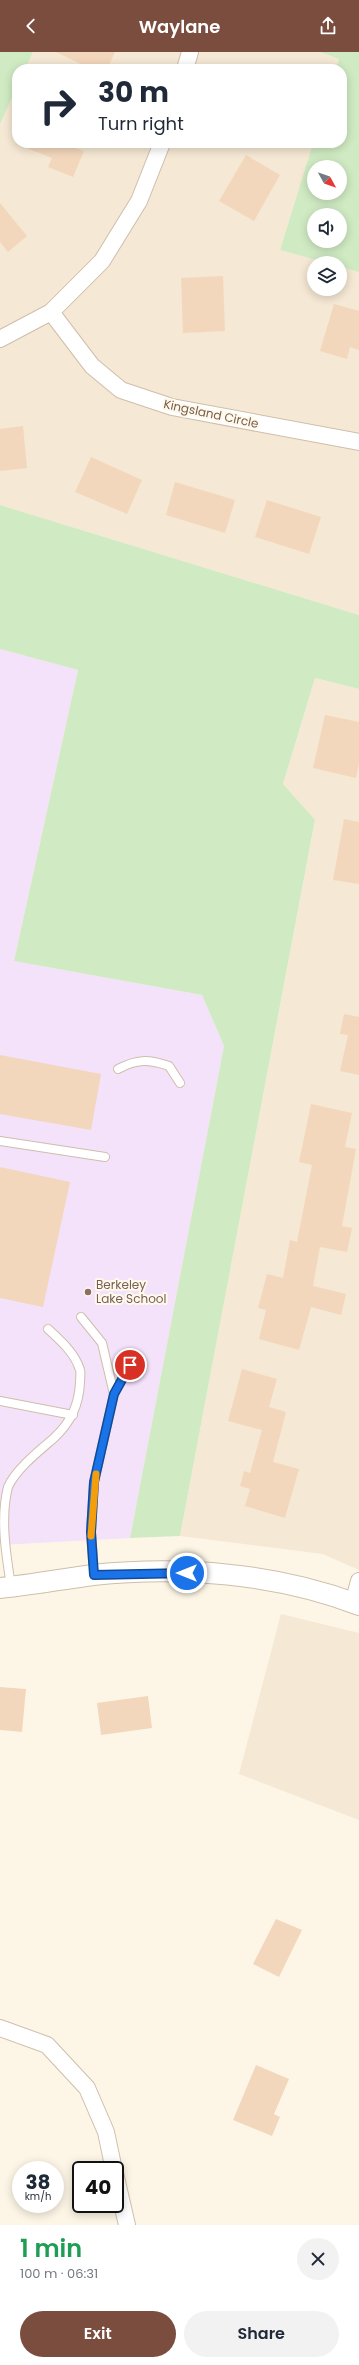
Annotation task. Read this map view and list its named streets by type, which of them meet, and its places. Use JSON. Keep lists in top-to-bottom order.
{
  "streets": {
    "street": ["Kingsland Circle"]
  },
  "places": ["Berkeley Lake School"],
  "north": "bottom right",
  "page": {
    "header": "Waylane",
    "turn": ["30 m", "Turn right"],
    "speed": "38 km/h",
    "limit": "40",
    "heading": ["1 min", "100 m · 06:31"],
    "buttons": ["Exit", "Share"]
  }
}
